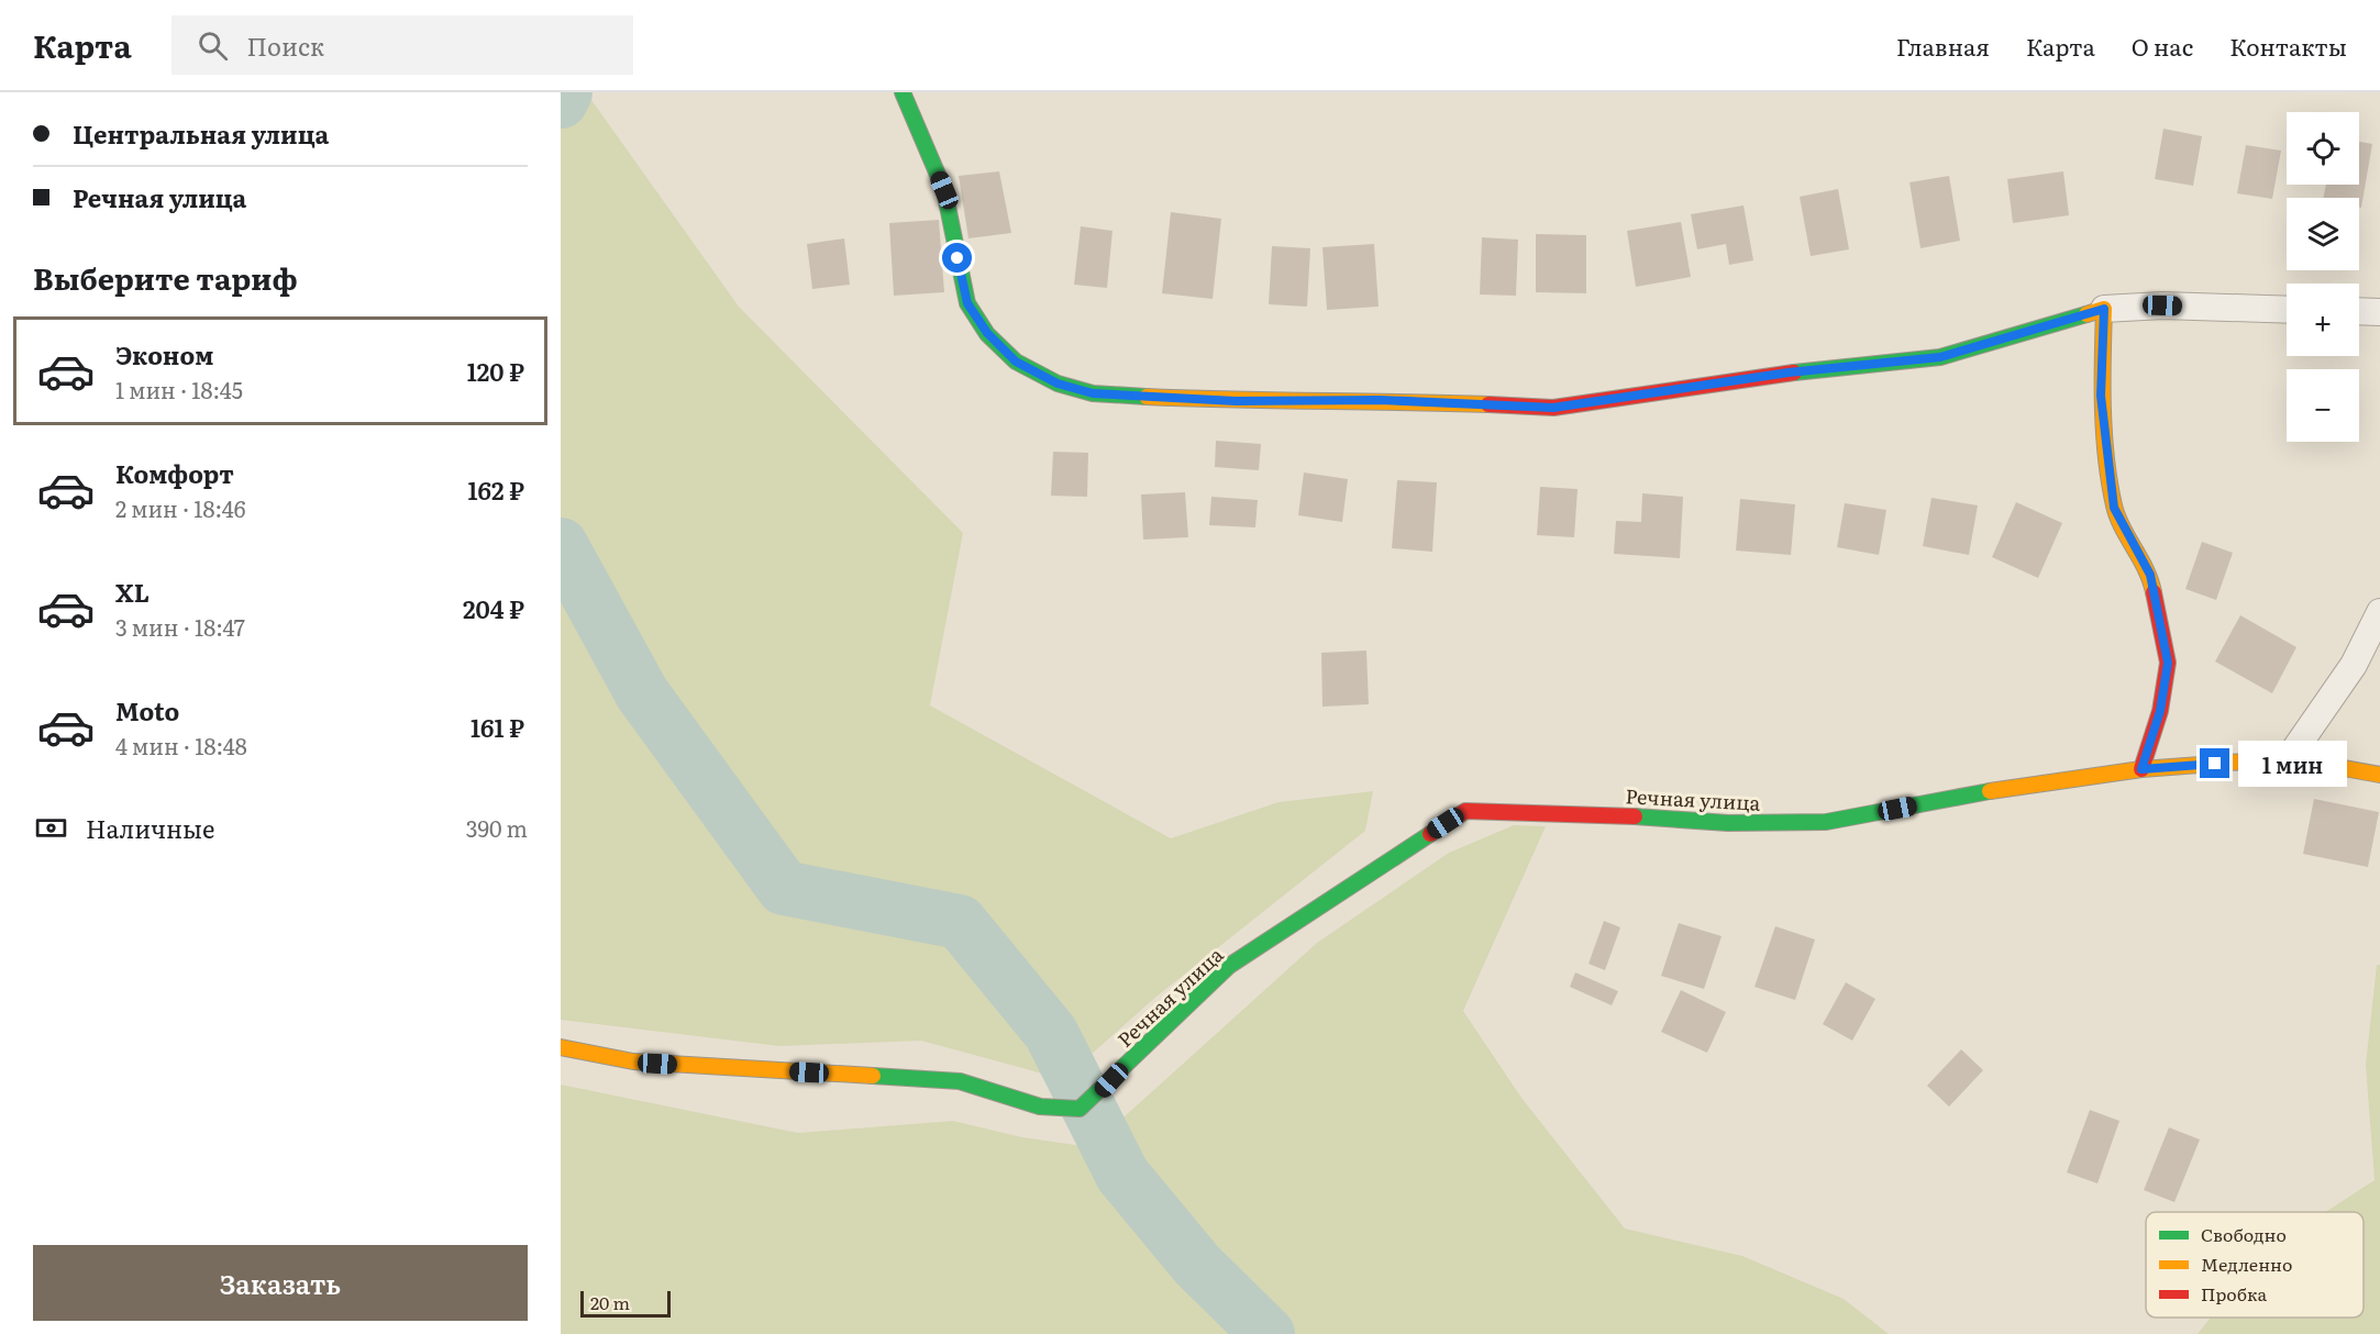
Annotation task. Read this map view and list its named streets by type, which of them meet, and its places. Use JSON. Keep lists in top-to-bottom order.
{
  "streets": {
    "street": ["Речная улица"]
  },
  "legend": ["Свободно", "Медленно", "Пробка"],
  "scale_bar": "20 m",
  "page": {
    "header": "Карта",
    "search": "Поиск",
    "nav": [
      "Главная",
      "Карта",
      "О нас",
      "Контакты"
    ],
    "banner": ["Центральная улица", "Речная улица"],
    "map_buttons": ["+", "−"],
    "heading": "Выберите тариф",
    "list": [
      {
        "name": "Эконом",
        "note": "1 мин · 18:45",
        "value": "120 ₽"
      },
      {
        "name": "Комфорт",
        "note": "2 мин · 18:46",
        "value": "162 ₽"
      },
      {
        "name": "XL",
        "note": "3 мин · 18:47",
        "value": "204 ₽"
      },
      {
        "name": "Moto",
        "note": "4 мин · 18:48",
        "value": "161 ₽"
      }
    ],
    "bubble": "1 мин",
    "pay": ["Наличные", "390 m"],
    "buttons": "Заказать",
    "scale": "20 m"
  }
}
